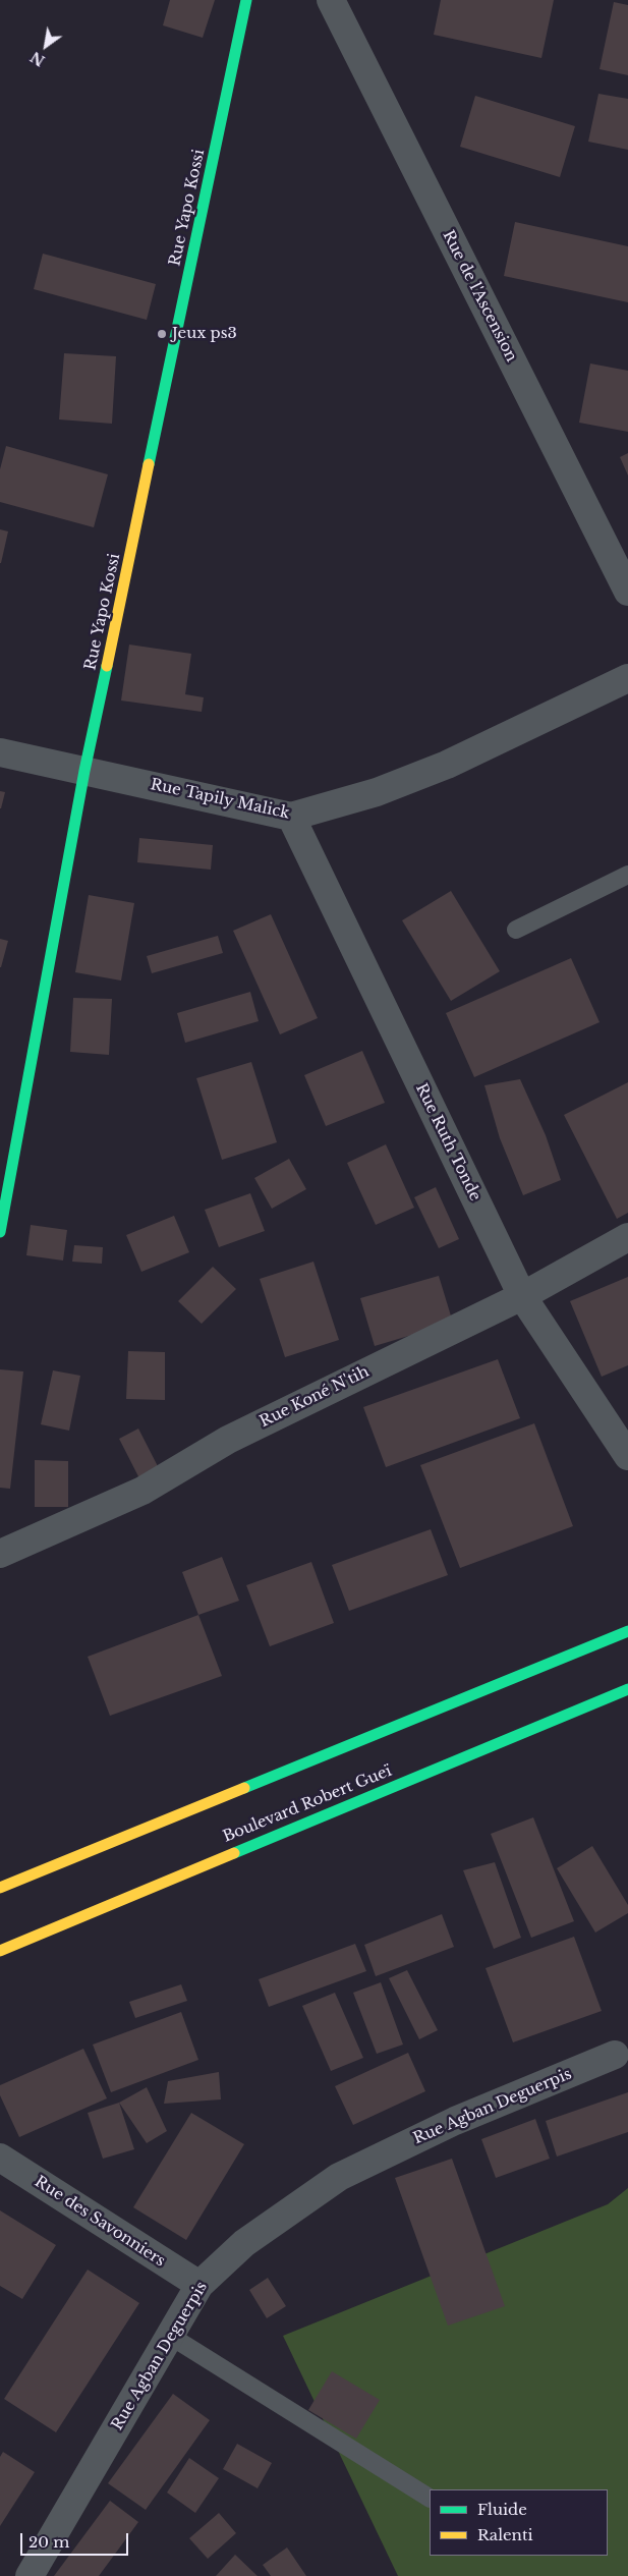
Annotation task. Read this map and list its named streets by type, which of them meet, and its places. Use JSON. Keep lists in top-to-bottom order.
{
  "streets": {
    "main road": ["Rue Yapo Kossi", "Boulevard Robert Gueï"],
    "street": [
      "Rue de l'Ascension",
      "Rue Tapily Malick",
      "Rue Ruth Tonde",
      "Rue Koné N'tih",
      "Rue Agban Deguerpis",
      "Rue des Savonniers"
    ]
  },
  "crossings": [
    ["Rue Yapo Kossi", "Rue Tapily Malick"],
    ["Rue Tapily Malick", "Rue Ruth Tonde"],
    ["Rue Ruth Tonde", "Rue Koné N'tih"],
    ["Rue Agban Deguerpis", "Rue des Savonniers"]
  ],
  "places": ["Jeux ps3"],
  "legend": ["Fluide", "Ralenti"],
  "scale_bar": "20 m",
  "north": "bottom left"
}
